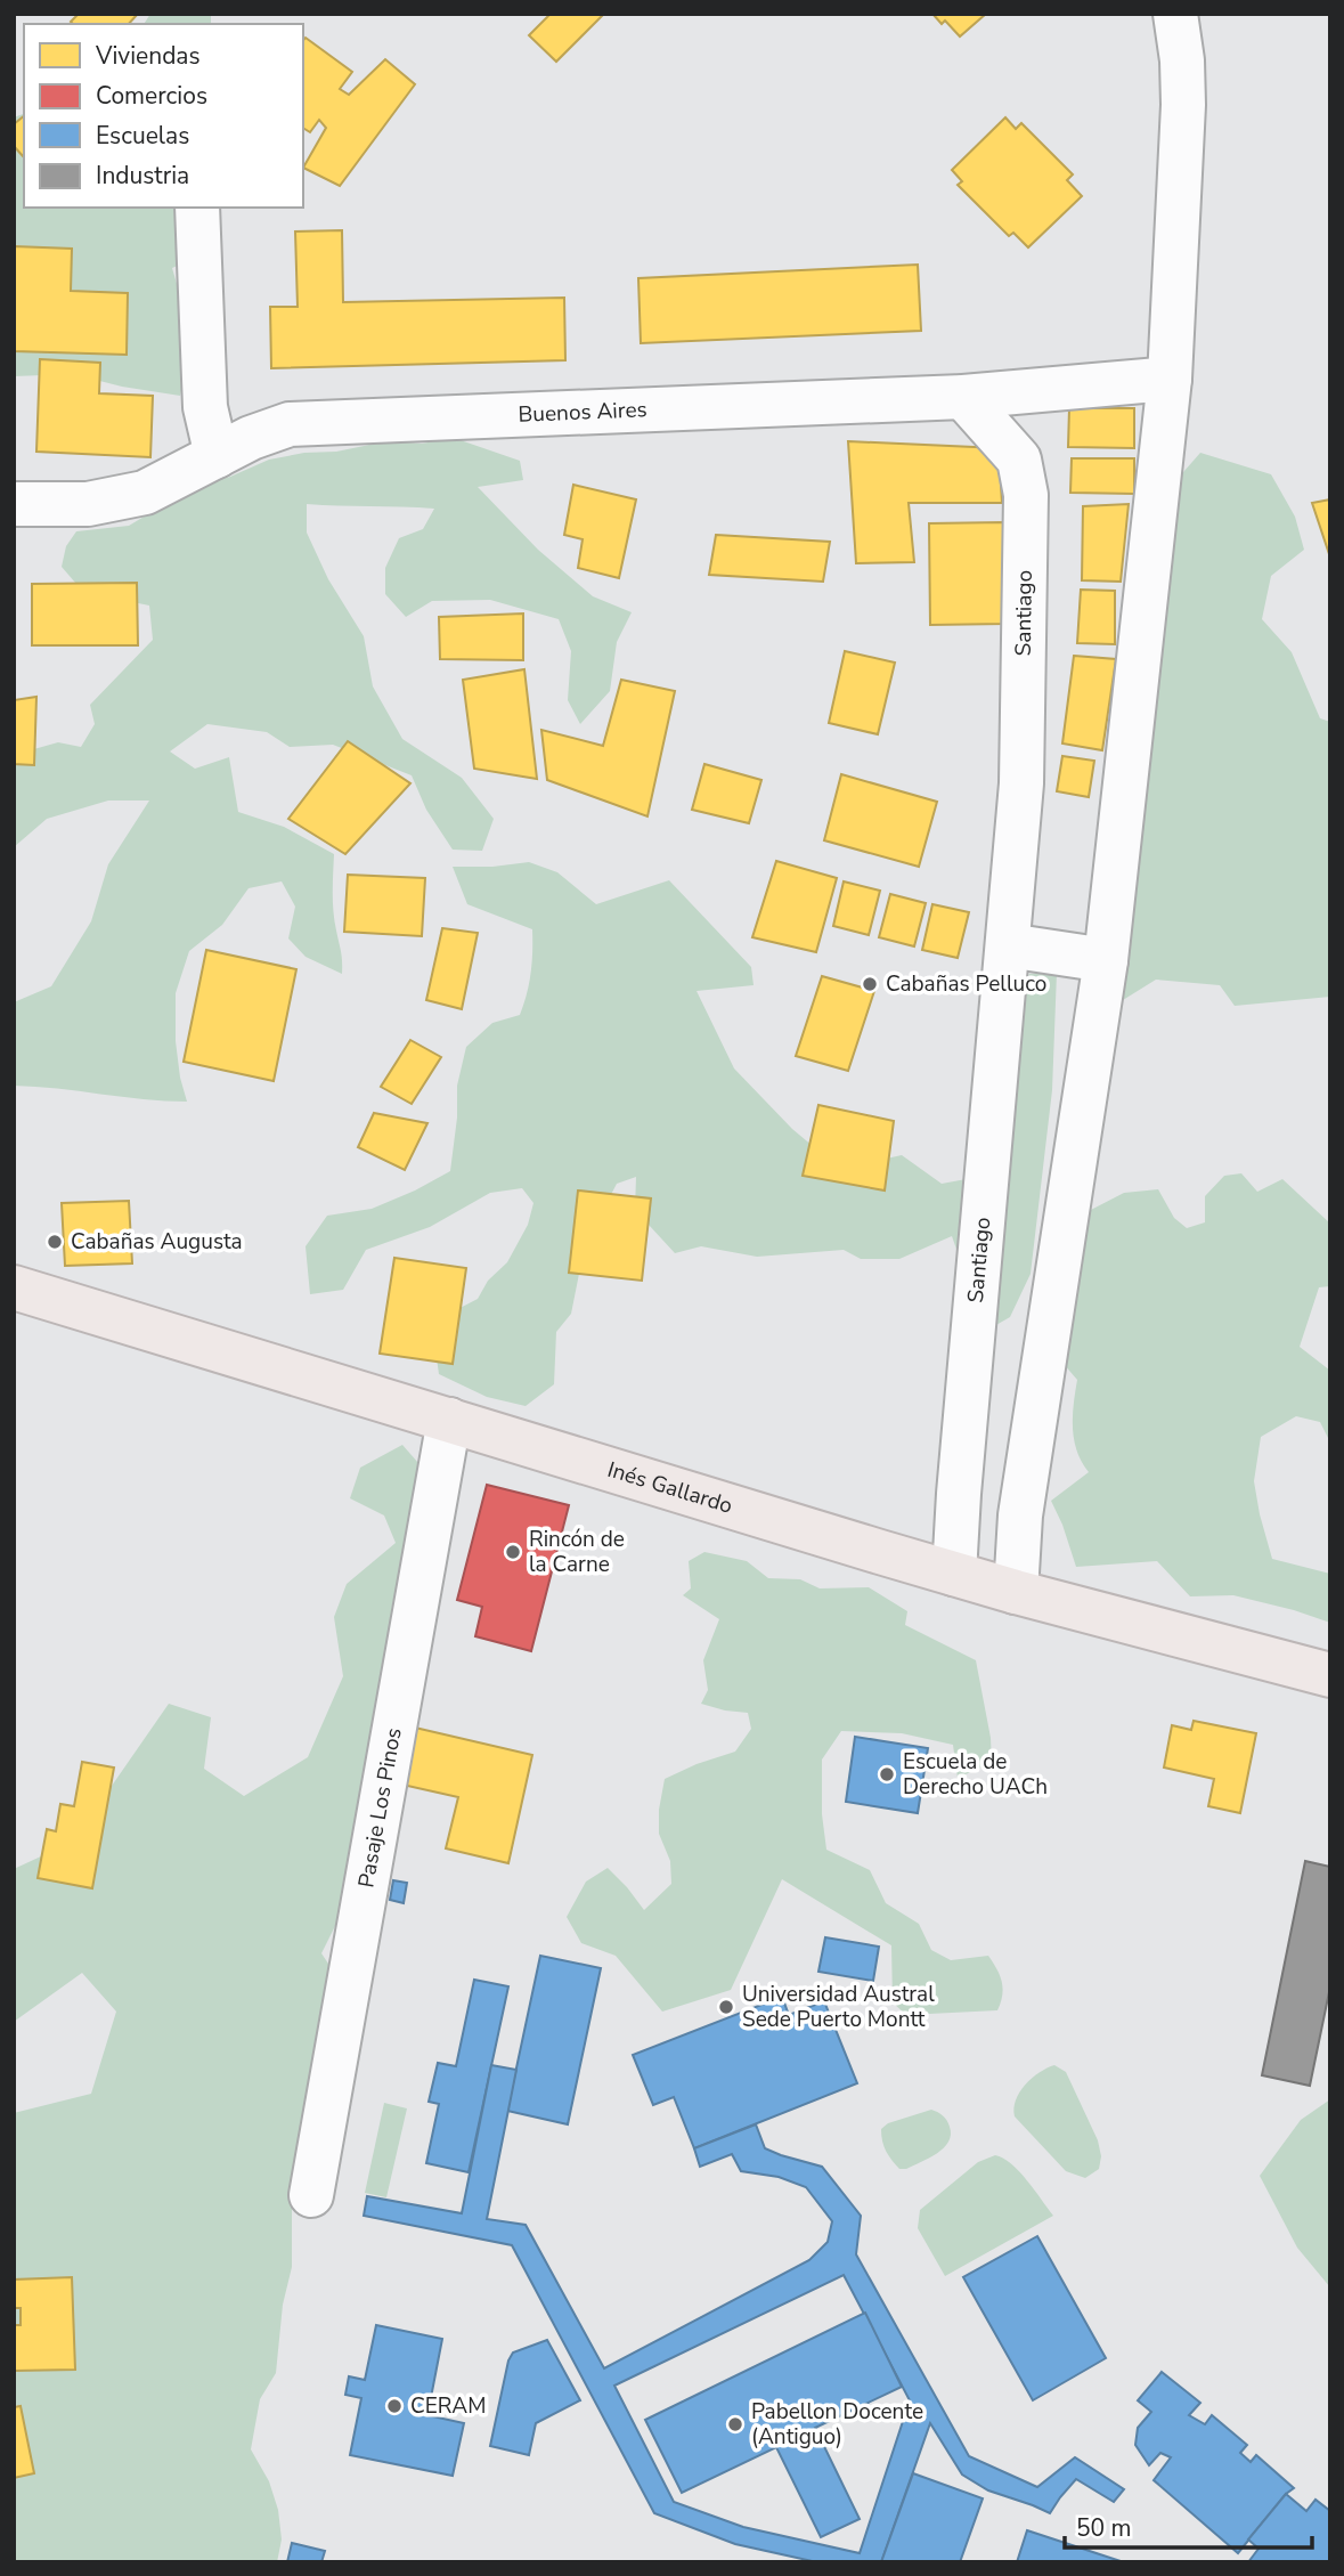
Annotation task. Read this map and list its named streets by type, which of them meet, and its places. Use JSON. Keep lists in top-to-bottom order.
{
  "streets": {
    "highway": ["Inés Gallardo"],
    "street": ["Buenos Aires", "Santiago", "Pasaje Los Pinos"]
  },
  "crossings": [
    ["Buenos Aires", "Santiago"],
    ["Santiago", "Inés Gallardo"],
    ["Inés Gallardo", "Pasaje Los Pinos"]
  ],
  "places": [
    "Cabañas Pelluco",
    "Cabañas Augusta",
    "Rincón de la Carne",
    "Escuela de Derecho UACh",
    "Universidad Austral Sede Puerto Montt",
    "CERAM",
    "Pabellon Docente (Antiguo)"
  ],
  "legend": [
    "Viviendas",
    "Comercios",
    "Escuelas",
    "Industria"
  ],
  "scale_bar": "50 m"
}
